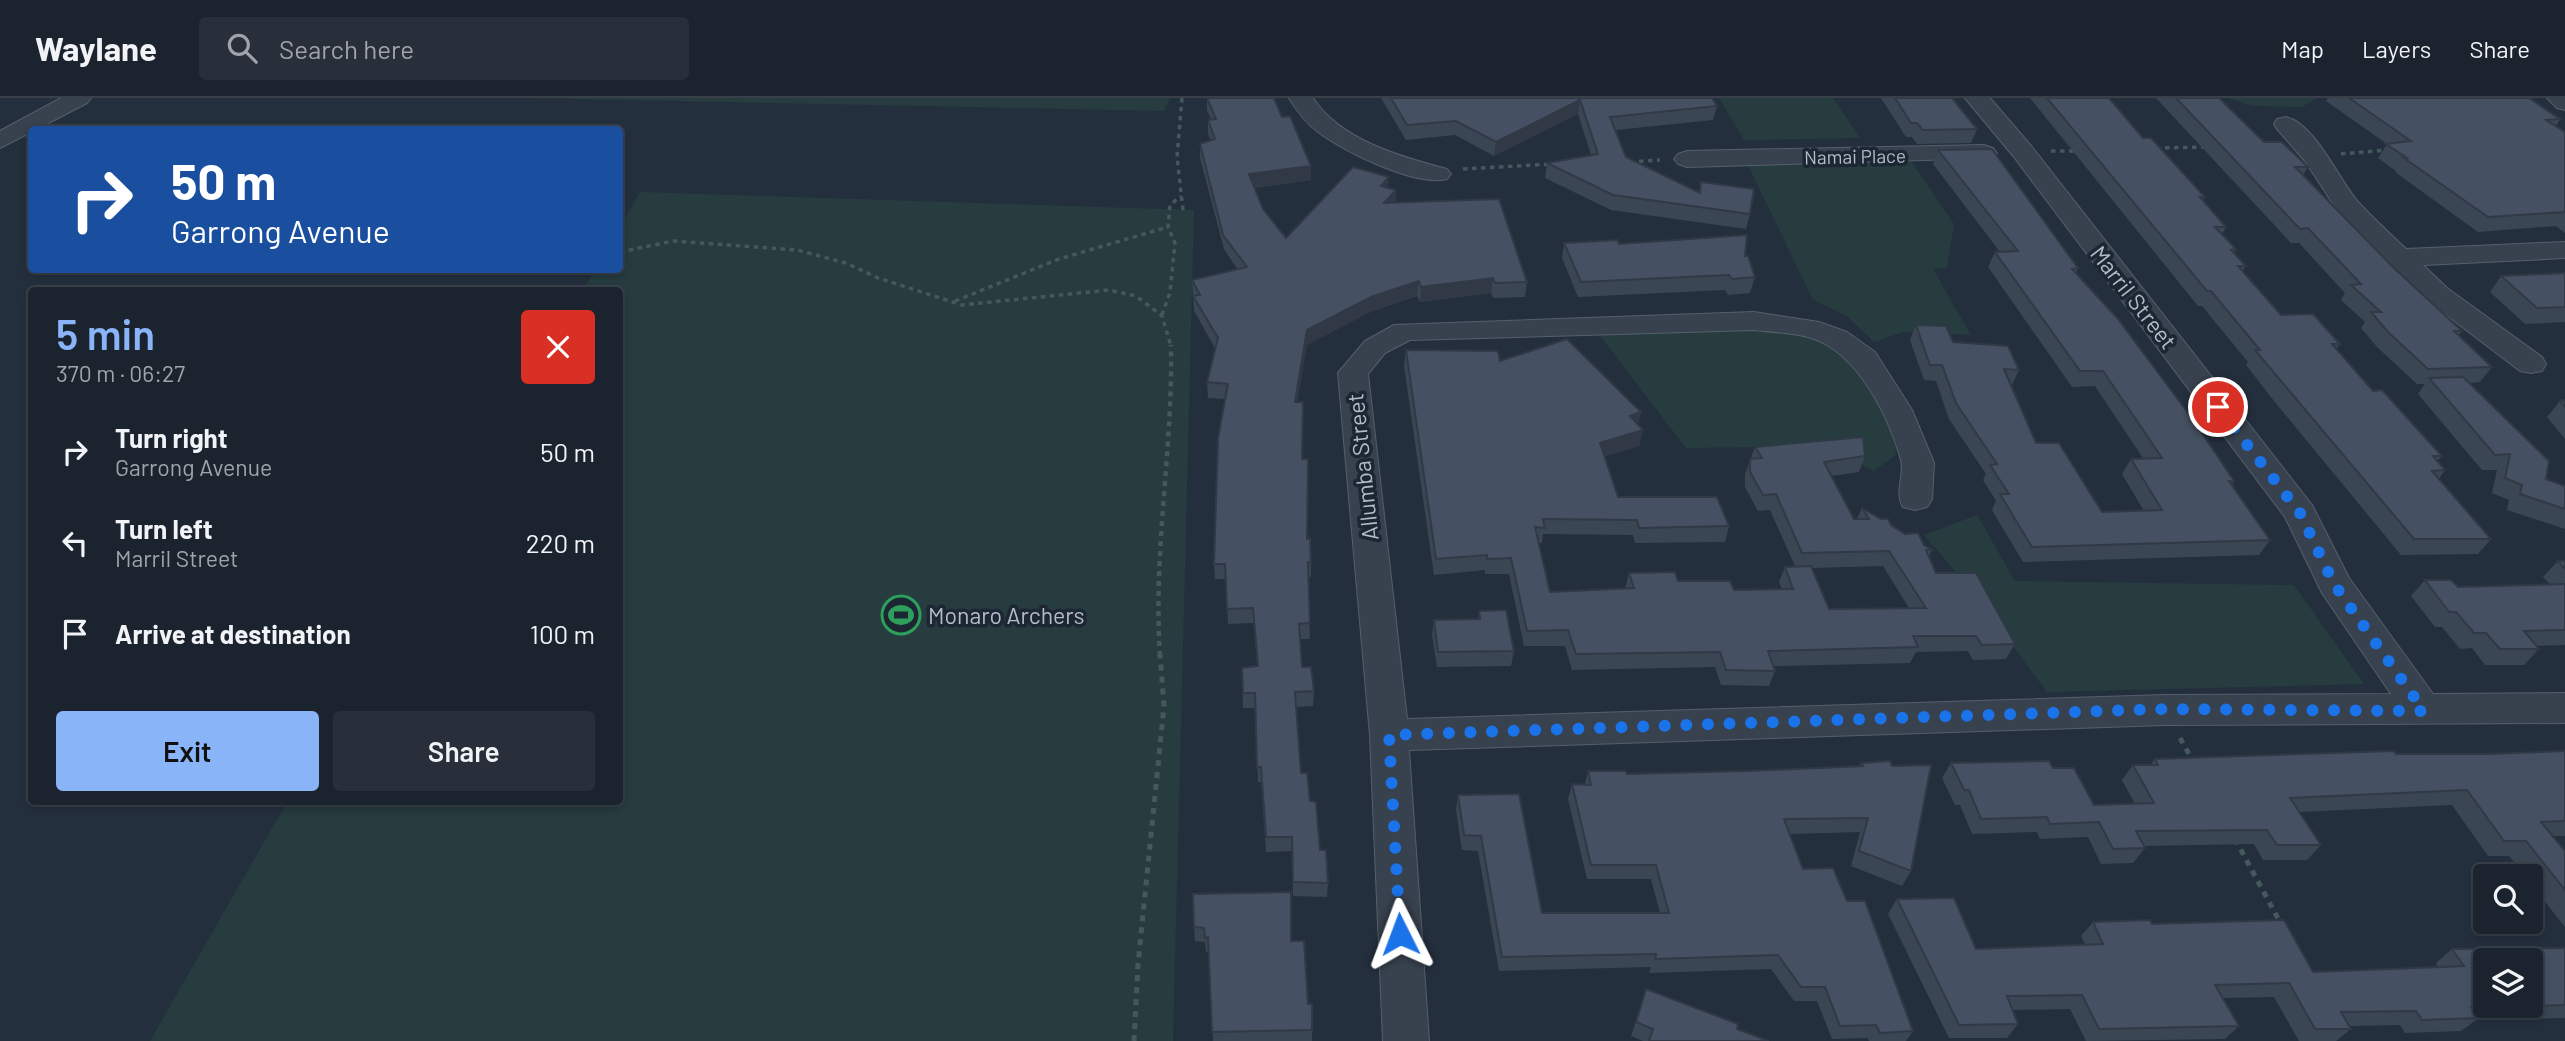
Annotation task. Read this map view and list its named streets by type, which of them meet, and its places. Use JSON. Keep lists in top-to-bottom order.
{
  "streets": {
    "street": ["Namai Place", "Marril Street", "Allumba Street"]
  },
  "crossings": [
    ["Namai Place", "Marril Street"]
  ],
  "places": {
    "sports": ["Monaro Archers"]
  },
  "page": {
    "header": "Waylane",
    "search": "Search here",
    "nav": ["Map", "Layers", "Share"],
    "turn": ["50 m", "Garrong Avenue"],
    "heading": ["5 min", "370 m · 06:27"],
    "list": [
      {
        "name": "Turn right",
        "note": "Garrong Avenue",
        "value": "50 m"
      },
      {
        "name": "Turn left",
        "note": "Marril Street",
        "value": "220 m"
      },
      {
        "name": "Arrive at destination",
        "value": "100 m"
      }
    ],
    "buttons": ["Exit", "Share"]
  }
}
